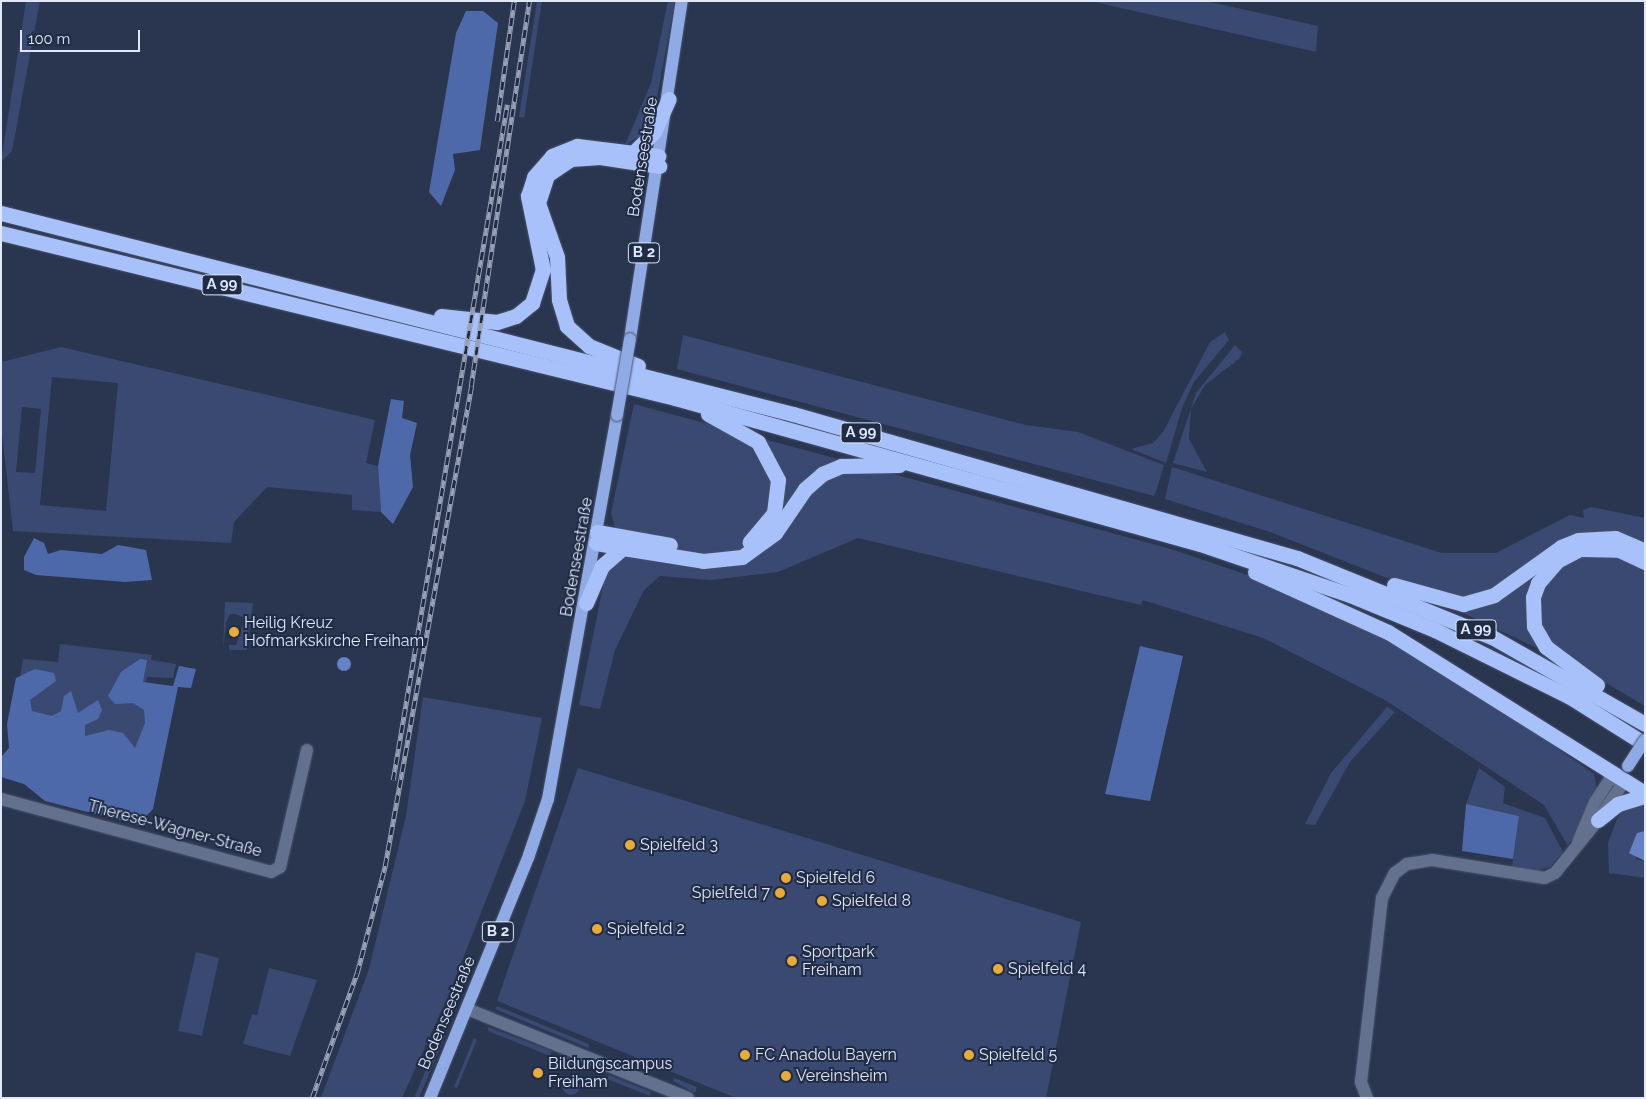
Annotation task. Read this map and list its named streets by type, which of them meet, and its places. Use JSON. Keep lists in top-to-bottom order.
{
  "streets": {
    "highway": ["A 99"],
    "main road": ["Bodenseestraße", "B 2"],
    "street": ["Therese-Wagner-Straße"]
  },
  "places": [
    "Heilig Kreuz Hofmarkskirche Freiham",
    "Spielfeld 3",
    "Spielfeld 6",
    "Spielfeld 7",
    "Spielfeld 8",
    "Spielfeld 2",
    "Sportpark Freiham",
    "Spielfeld 4",
    "FC Anadolu Bayern",
    "Spielfeld 5",
    "Bildungscampus Freiham",
    "Vereinsheim"
  ],
  "scale_bar": "100 m"
}
